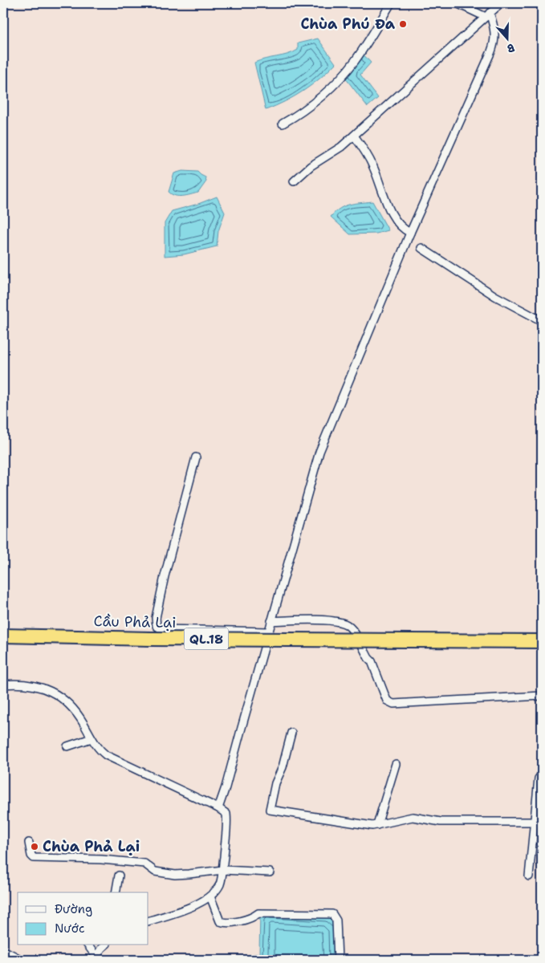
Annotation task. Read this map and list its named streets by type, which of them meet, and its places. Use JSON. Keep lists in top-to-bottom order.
{
  "streets": {
    "highway": ["Cầu Phả Lại", "QL.18"]
  },
  "places": ["Chùa Phú Đa", "Chùa Phả Lại"],
  "legend": ["Đường", "Nước"],
  "north": "bottom"
}
